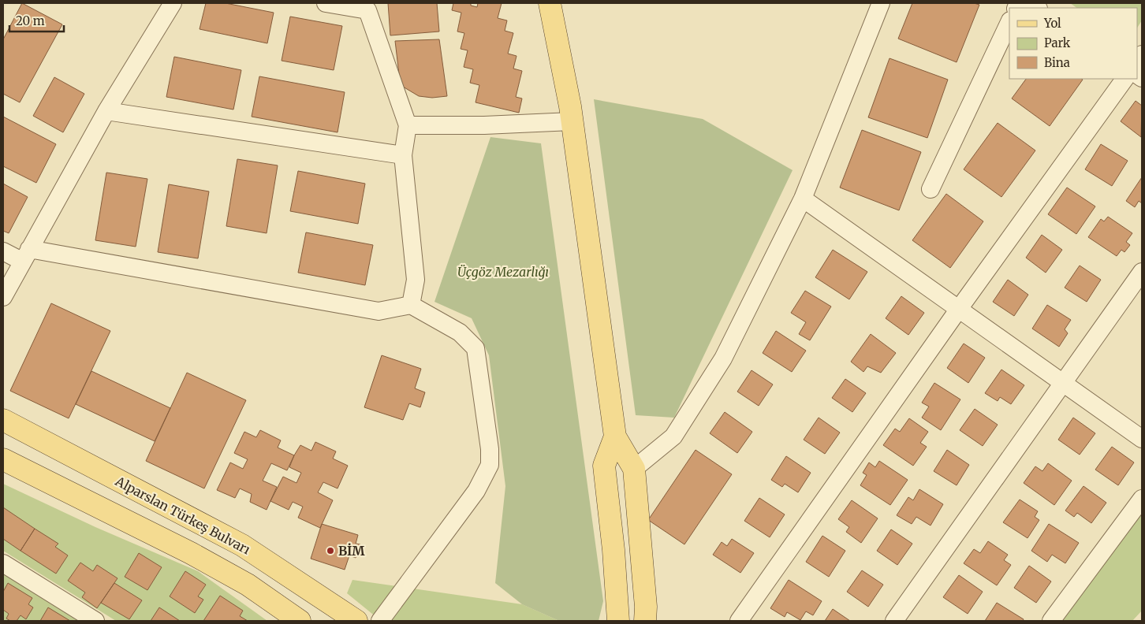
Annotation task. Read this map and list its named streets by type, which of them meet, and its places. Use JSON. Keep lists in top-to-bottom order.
{
  "streets": {
    "main road": ["Alparslan Türkeş Bulvarı"]
  },
  "parks": ["Üçgöz Mezarlığı"],
  "places": ["BİM"],
  "legend": ["Yol", "Park", "Bina"],
  "scale_bar": "20 m"
}
